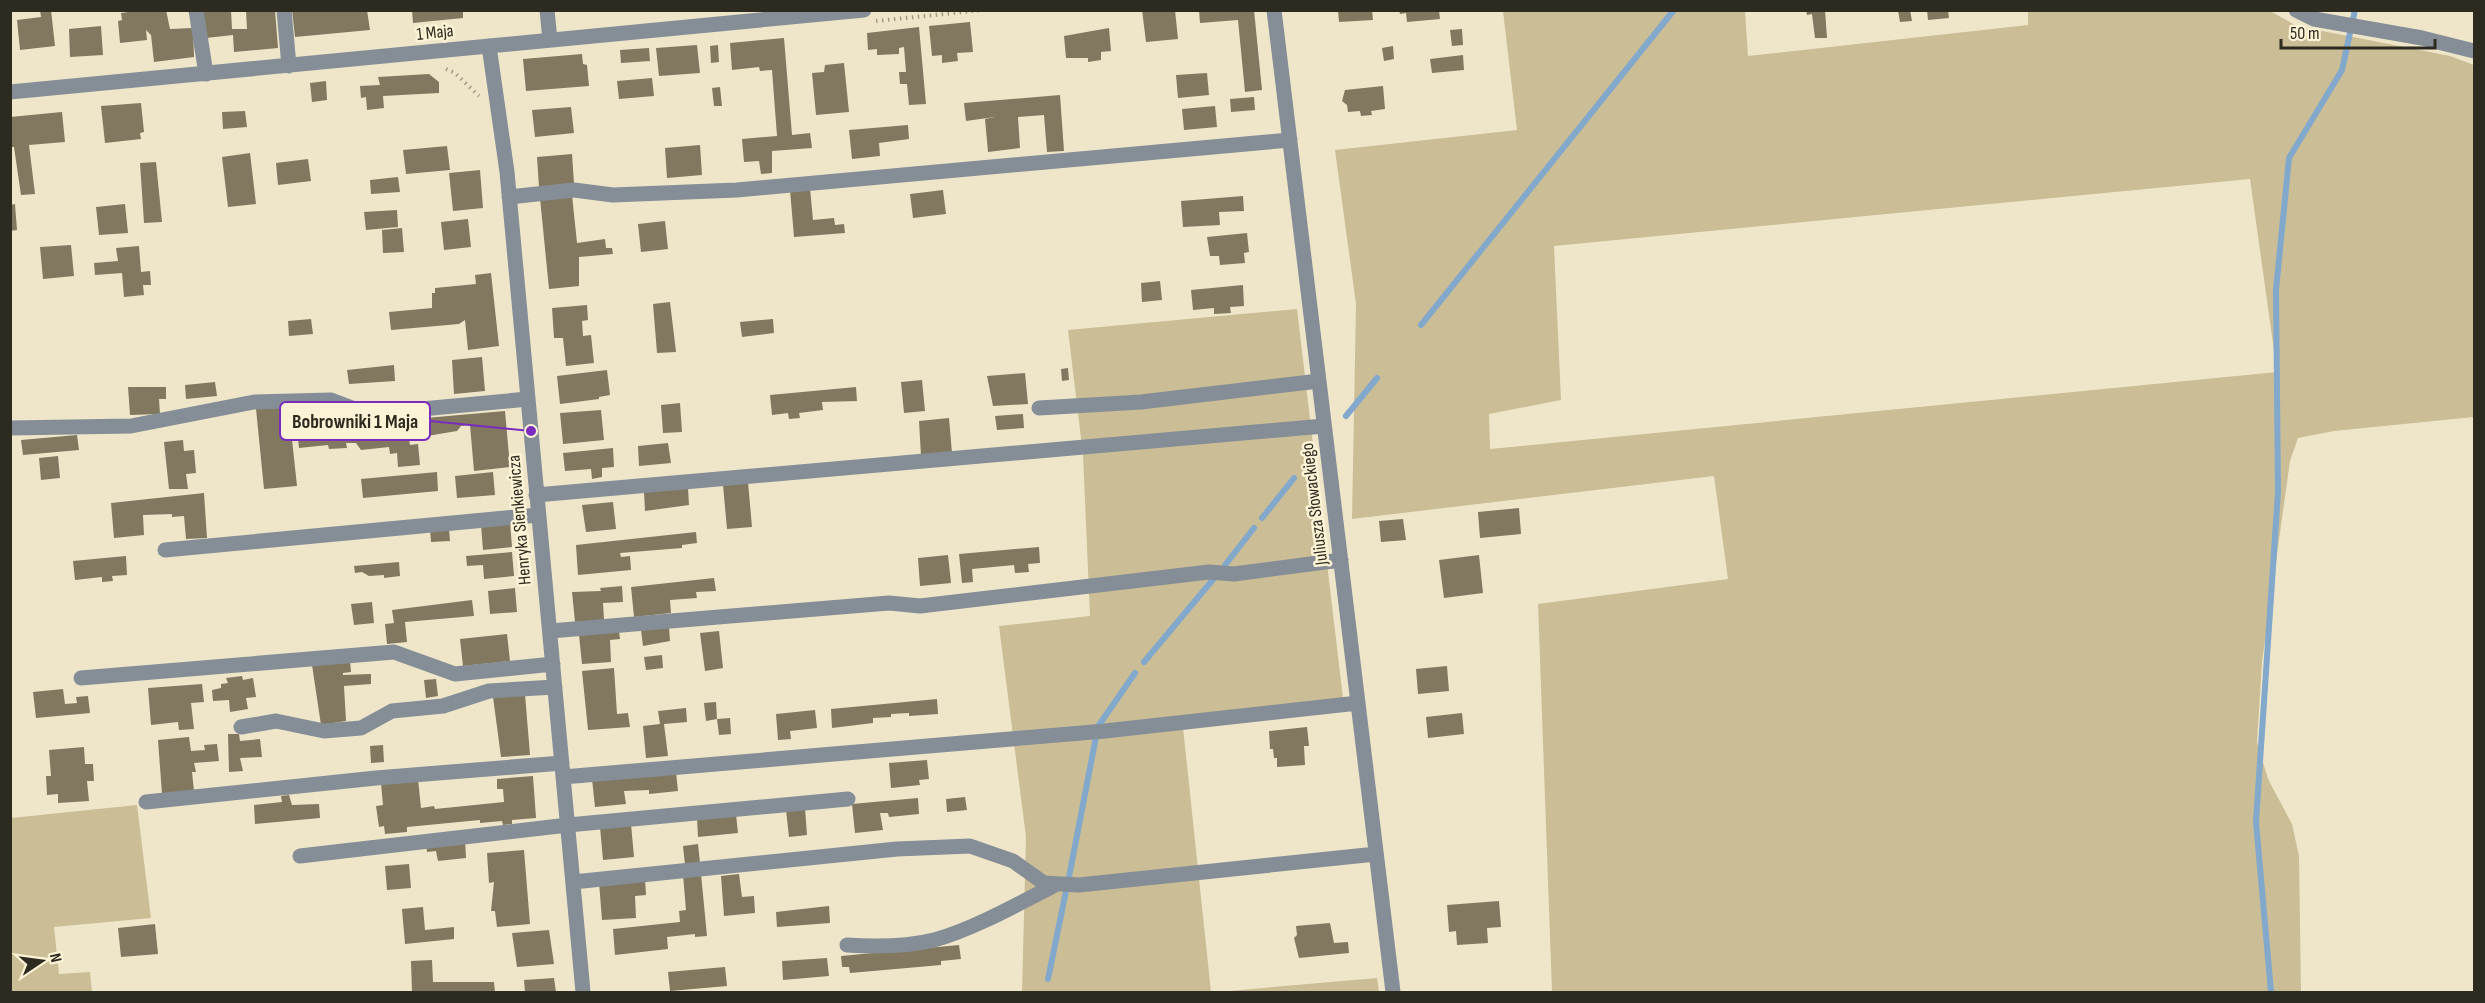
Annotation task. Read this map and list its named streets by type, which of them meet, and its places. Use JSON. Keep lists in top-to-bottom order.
{
  "streets": {
    "street": ["1 Maja", "Juliusza Słowackiego", "Henryka Sienkiewicza"]
  },
  "crossings": [
    ["1 Maja", "Henryka Sienkiewicza"]
  ],
  "places": ["Bobrowniki 1 Maja"],
  "scale_bar": "50 m",
  "north": "right"
}
